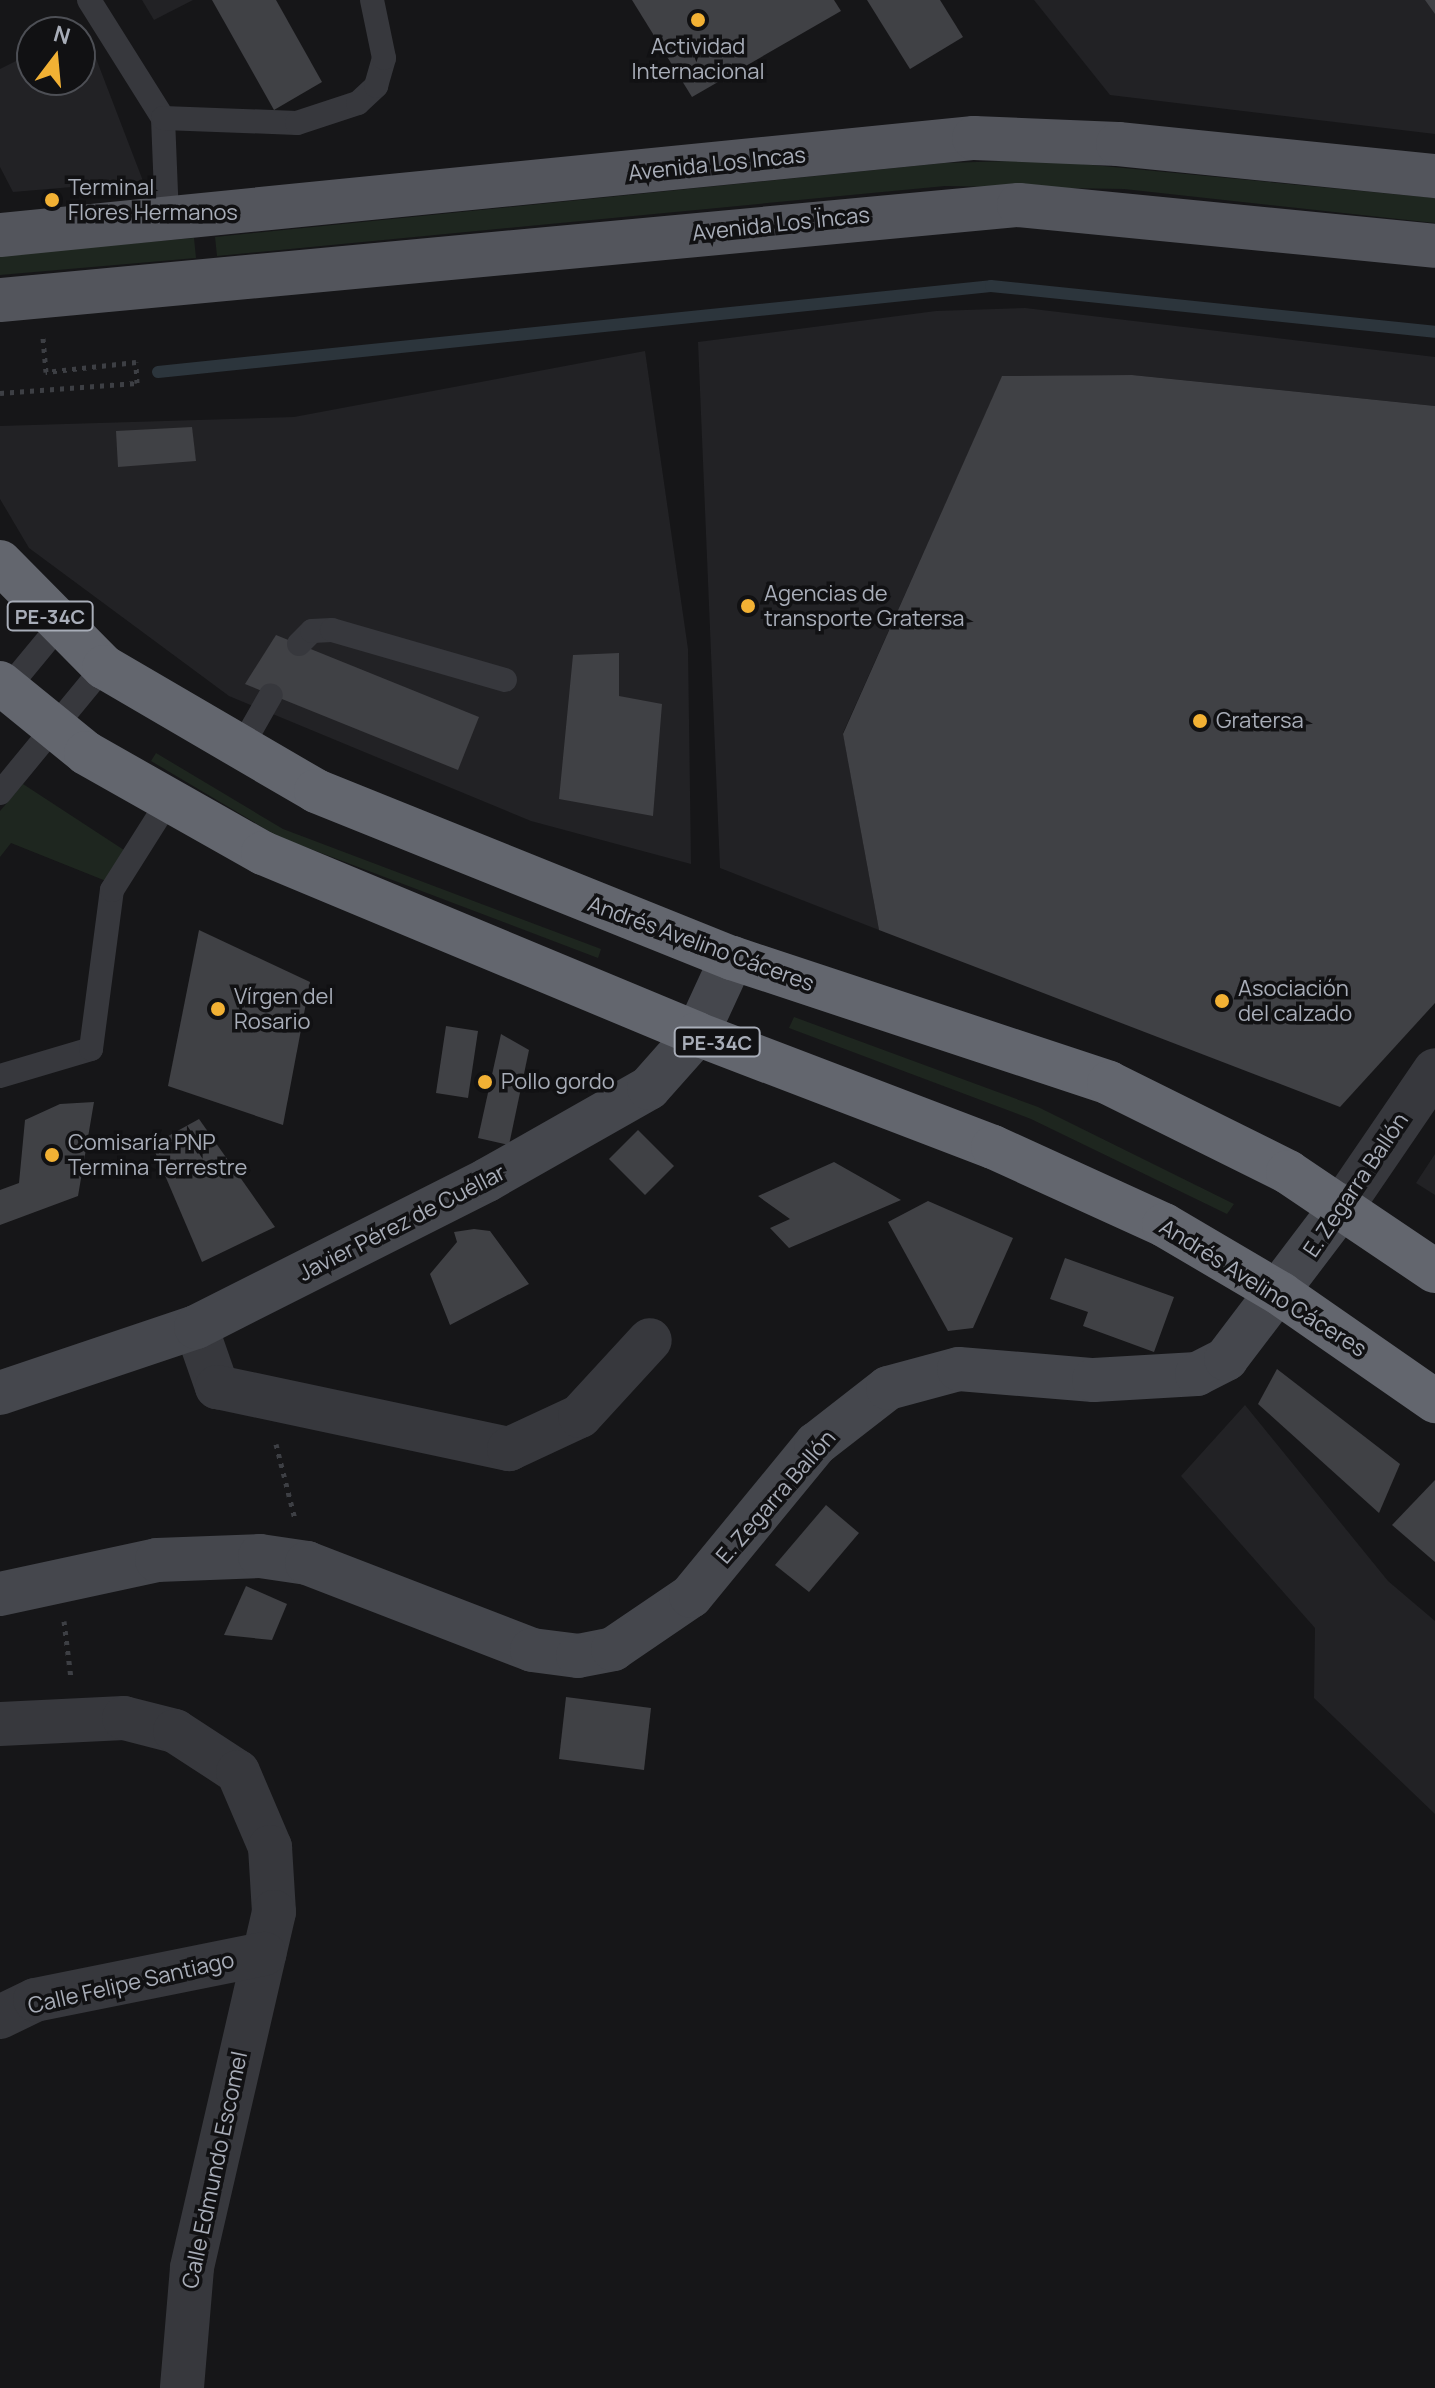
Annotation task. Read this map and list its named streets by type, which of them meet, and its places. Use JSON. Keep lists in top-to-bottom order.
{
  "streets": {
    "highway": ["PE-34C", "Andrés Avelino Cáceres"],
    "main road": ["Avenida Los Incas", "Avenida Los Ïncas"],
    "street": [
      "E. Zegarra Ballón",
      "Javier Pérez de Cuéllar",
      "Calle Felipe Santiago",
      "Calle Edmundo Escomel"
    ]
  },
  "crossings": [
    ["Andrés Avelino Cáceres", "E. Zegarra Ballón"],
    ["Andrés Avelino Cáceres", "Javier Pérez de Cuéllar"],
    ["Calle Felipe Santiago", "Calle Edmundo Escomel"]
  ],
  "places": [
    "Actividad Internacional",
    "Terminal Flores Hermanos",
    "Agencias de transporte Gratersa",
    "Gratersa",
    "Asociación del calzado",
    "Vírgen del Rosario",
    "Pollo gordo",
    "Comisaría PNP Termina Terrestre"
  ],
  "north": "top"
}
